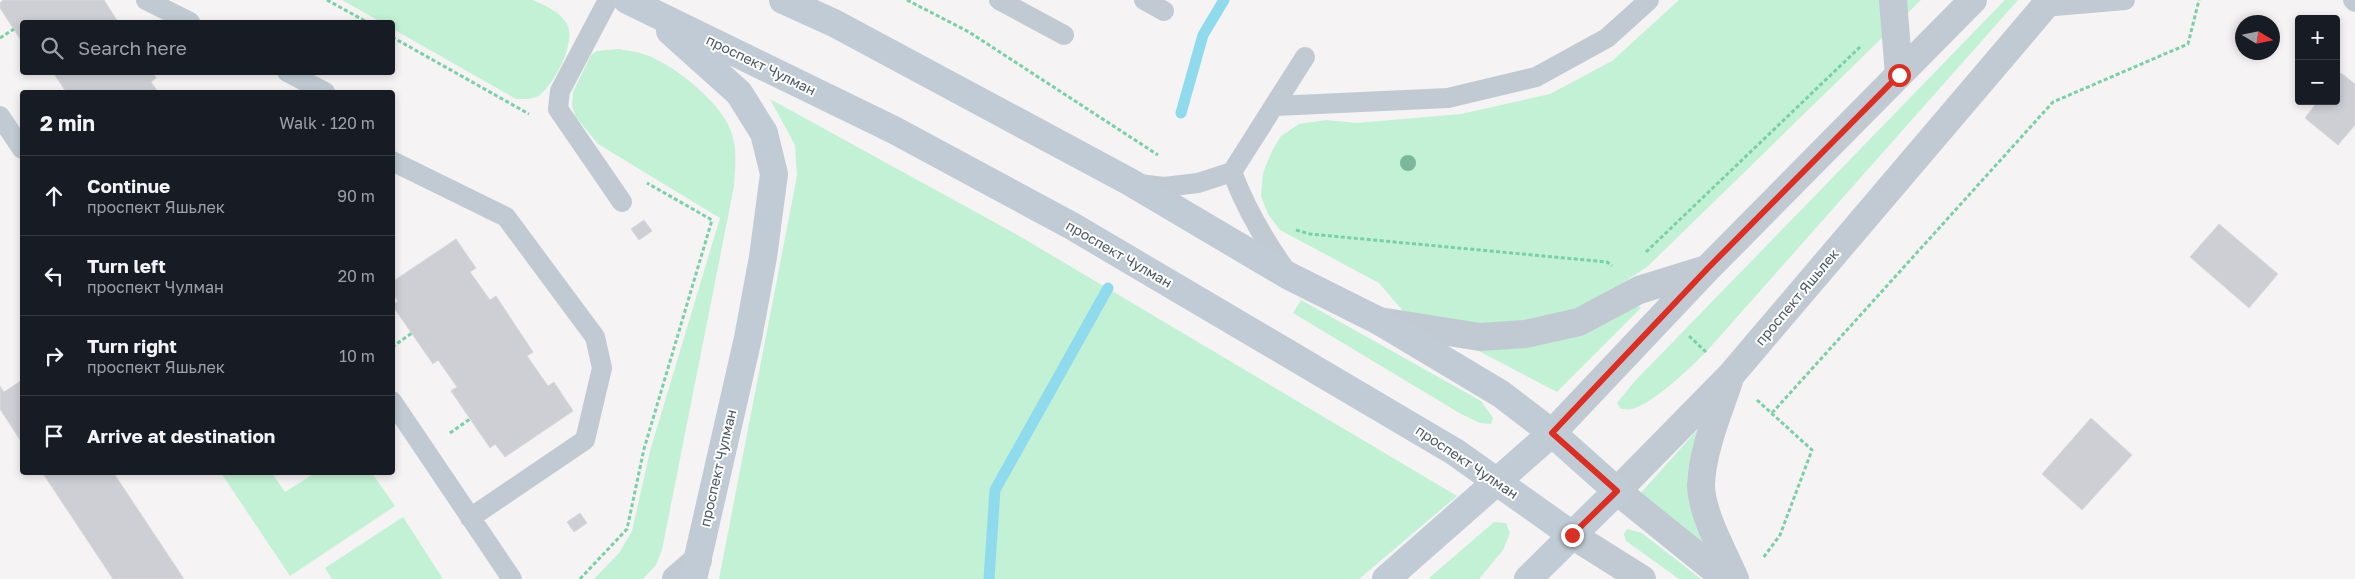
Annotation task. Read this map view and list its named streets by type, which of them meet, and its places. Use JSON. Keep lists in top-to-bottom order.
{
  "streets": {
    "main road": ["проспект Чулман", "проспект Яшьлек"]
  },
  "crossings": [
    ["проспект Чулман", "проспект Яшьлек"]
  ],
  "north": "right",
  "page": {
    "map_buttons": ["+", "−"],
    "search": "Search here",
    "heading": ["2 min", "Walk · 120 m"],
    "list": [
      ["Continue", "проспект Яшьлек", "90 m"],
      ["Turn left", "проспект Чулман", "20 m"],
      ["Turn right", "проспект Яшьлек", "10 m"],
      "Arrive at destination"
    ]
  }
}
